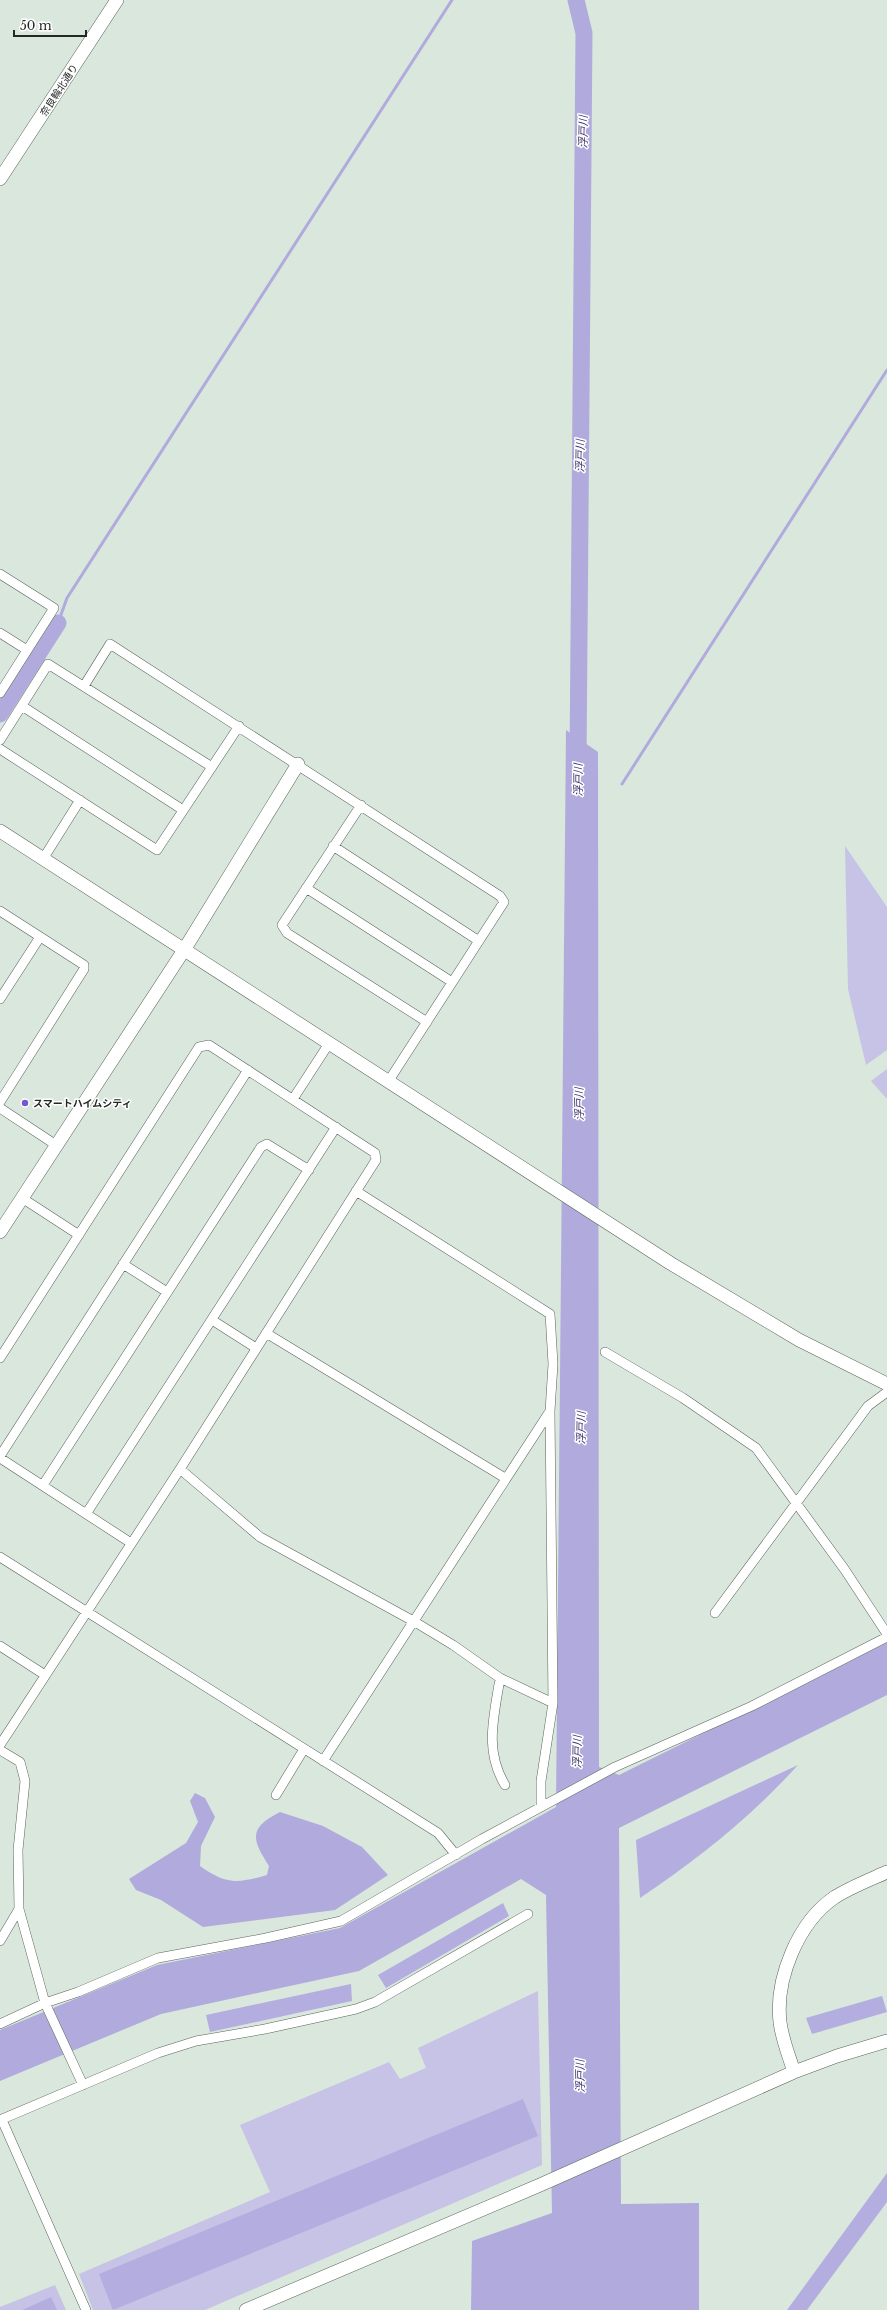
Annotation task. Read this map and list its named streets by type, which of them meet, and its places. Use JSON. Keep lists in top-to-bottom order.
{
  "streets": {
    "street": ["奈良輪北通り"]
  },
  "water": ["浮戸川"],
  "places": ["スマートハイムシティ"],
  "scale_bar": "50 m"
}
